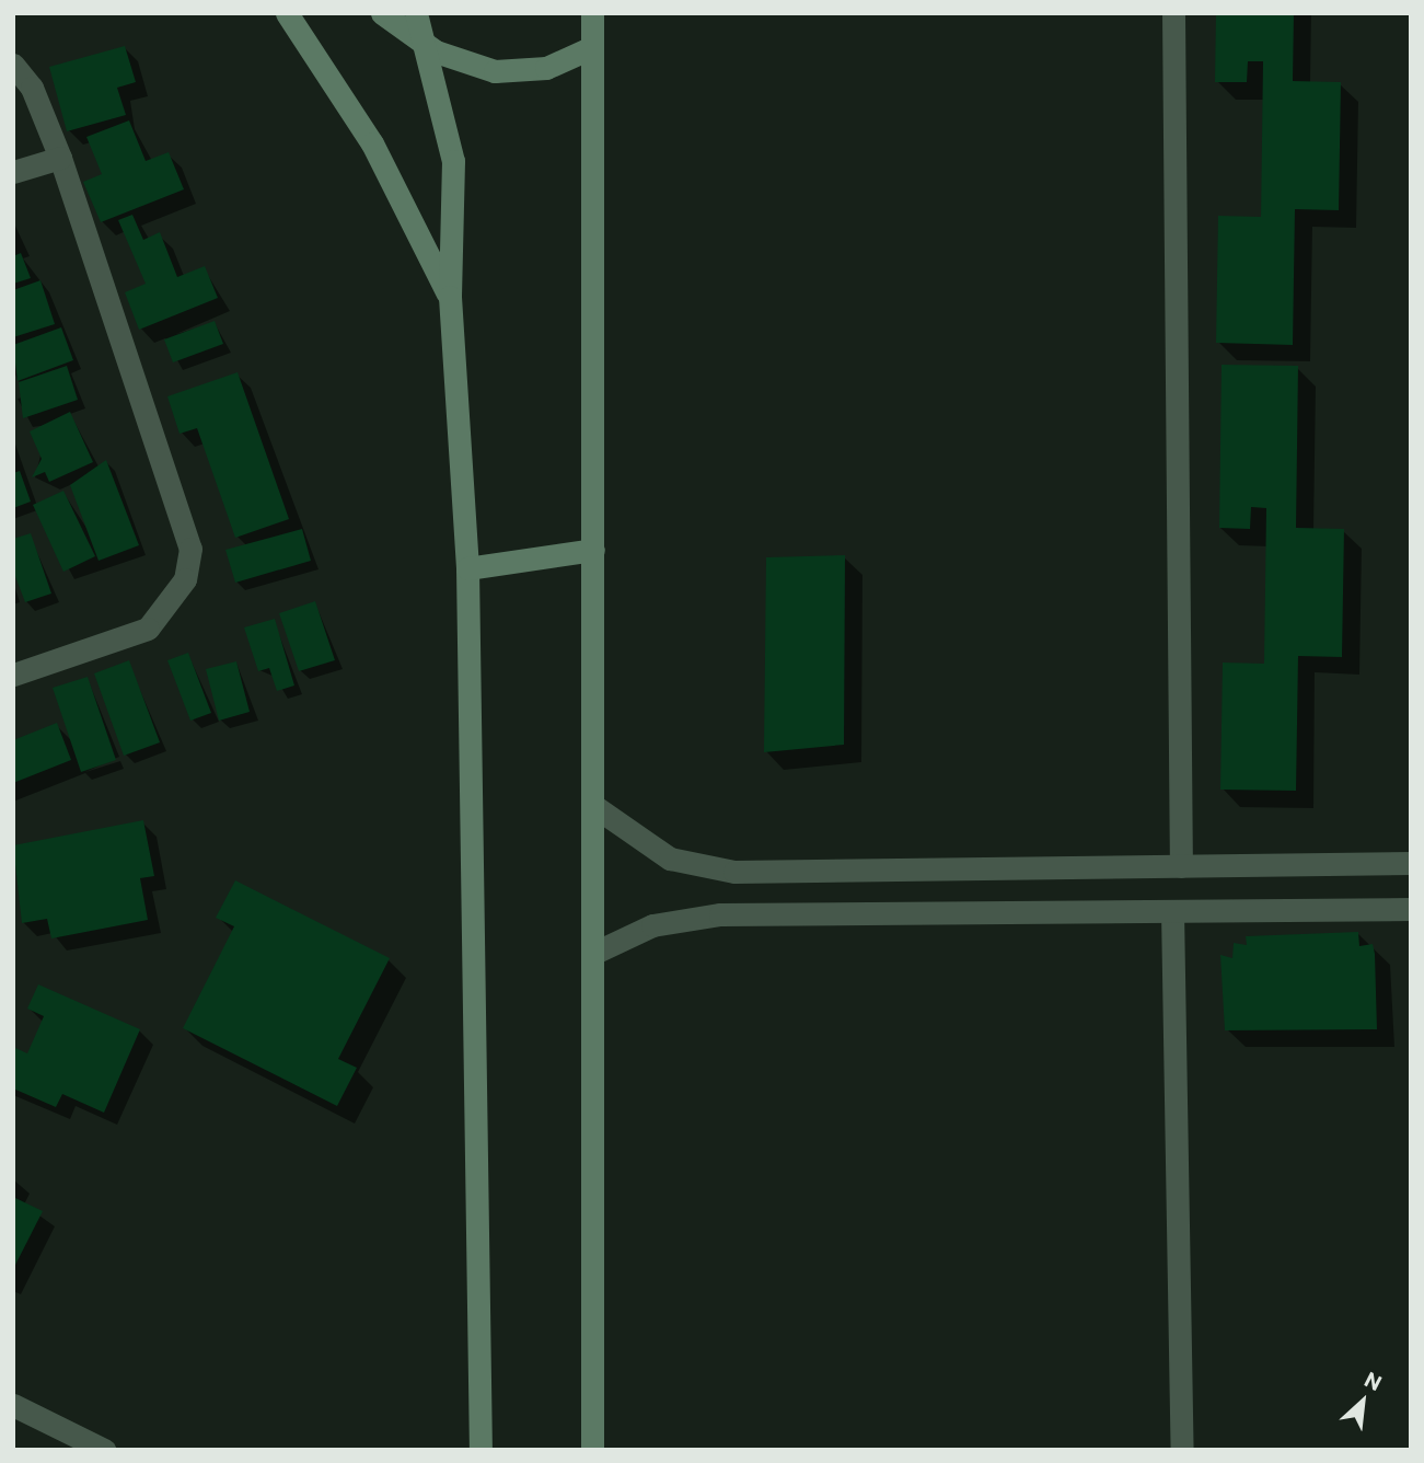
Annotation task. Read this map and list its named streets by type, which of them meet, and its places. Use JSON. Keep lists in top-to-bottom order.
{
  "north": "top right"
}
